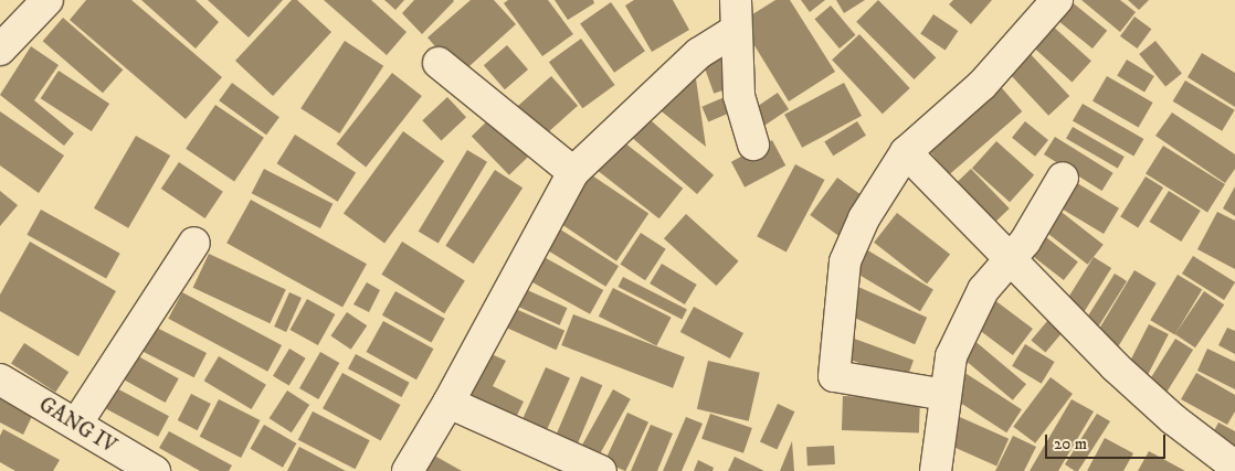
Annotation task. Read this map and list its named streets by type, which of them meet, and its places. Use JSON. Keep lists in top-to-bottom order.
{
  "streets": {
    "street": ["GANG IV"]
  },
  "scale_bar": "20 m"
}
